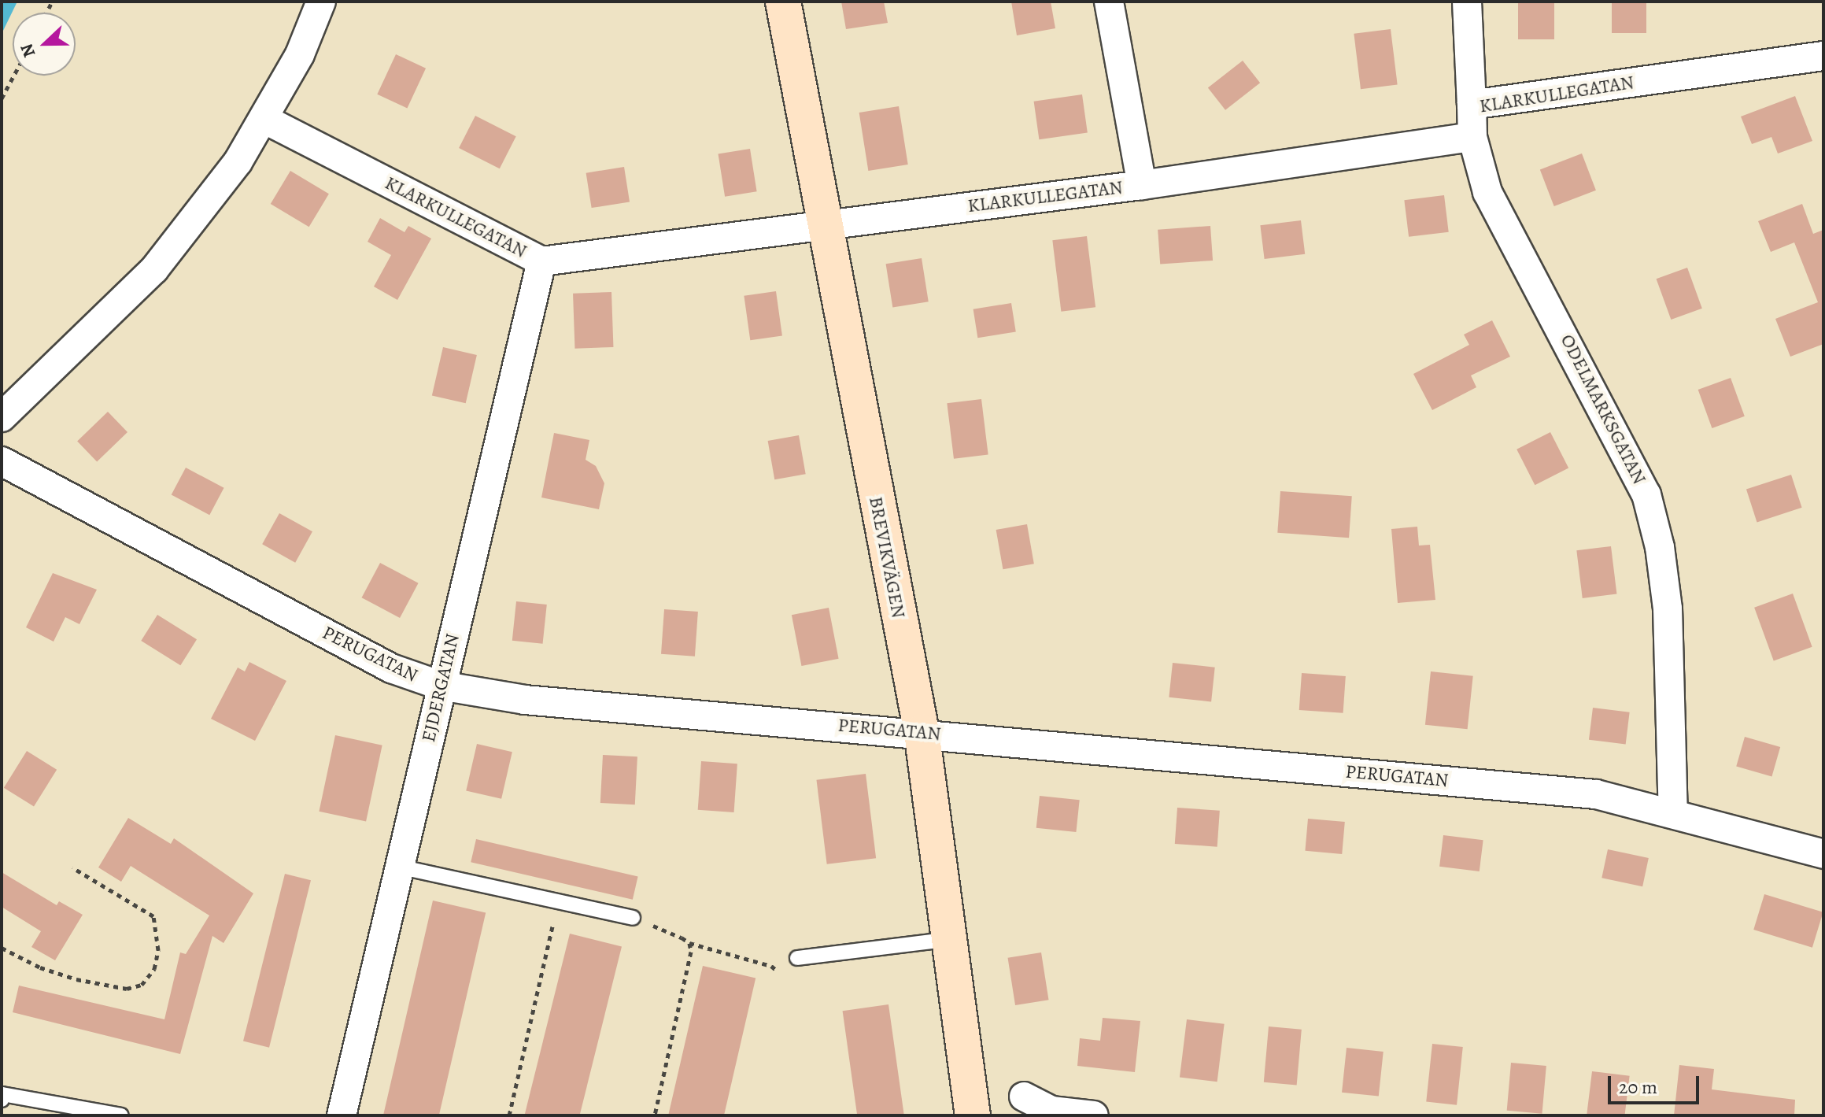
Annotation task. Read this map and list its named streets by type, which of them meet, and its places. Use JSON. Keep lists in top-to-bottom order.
{
  "streets": {
    "street": [
      "KLARKULLEGATAN",
      "ODELMARKSGATAN",
      "BREVIKVÄGEN",
      "PERUGATAN",
      "EJDERGATAN"
    ]
  },
  "crossings": [
    ["KLARKULLEGATAN", "ODELMARKSGATAN"],
    ["KLARKULLEGATAN", "BREVIKVÄGEN"],
    ["KLARKULLEGATAN", "EJDERGATAN"],
    ["ODELMARKSGATAN", "PERUGATAN"],
    ["BREVIKVÄGEN", "PERUGATAN"],
    ["PERUGATAN", "EJDERGATAN"]
  ],
  "scale_bar": "20 m",
  "north": "left"
}
